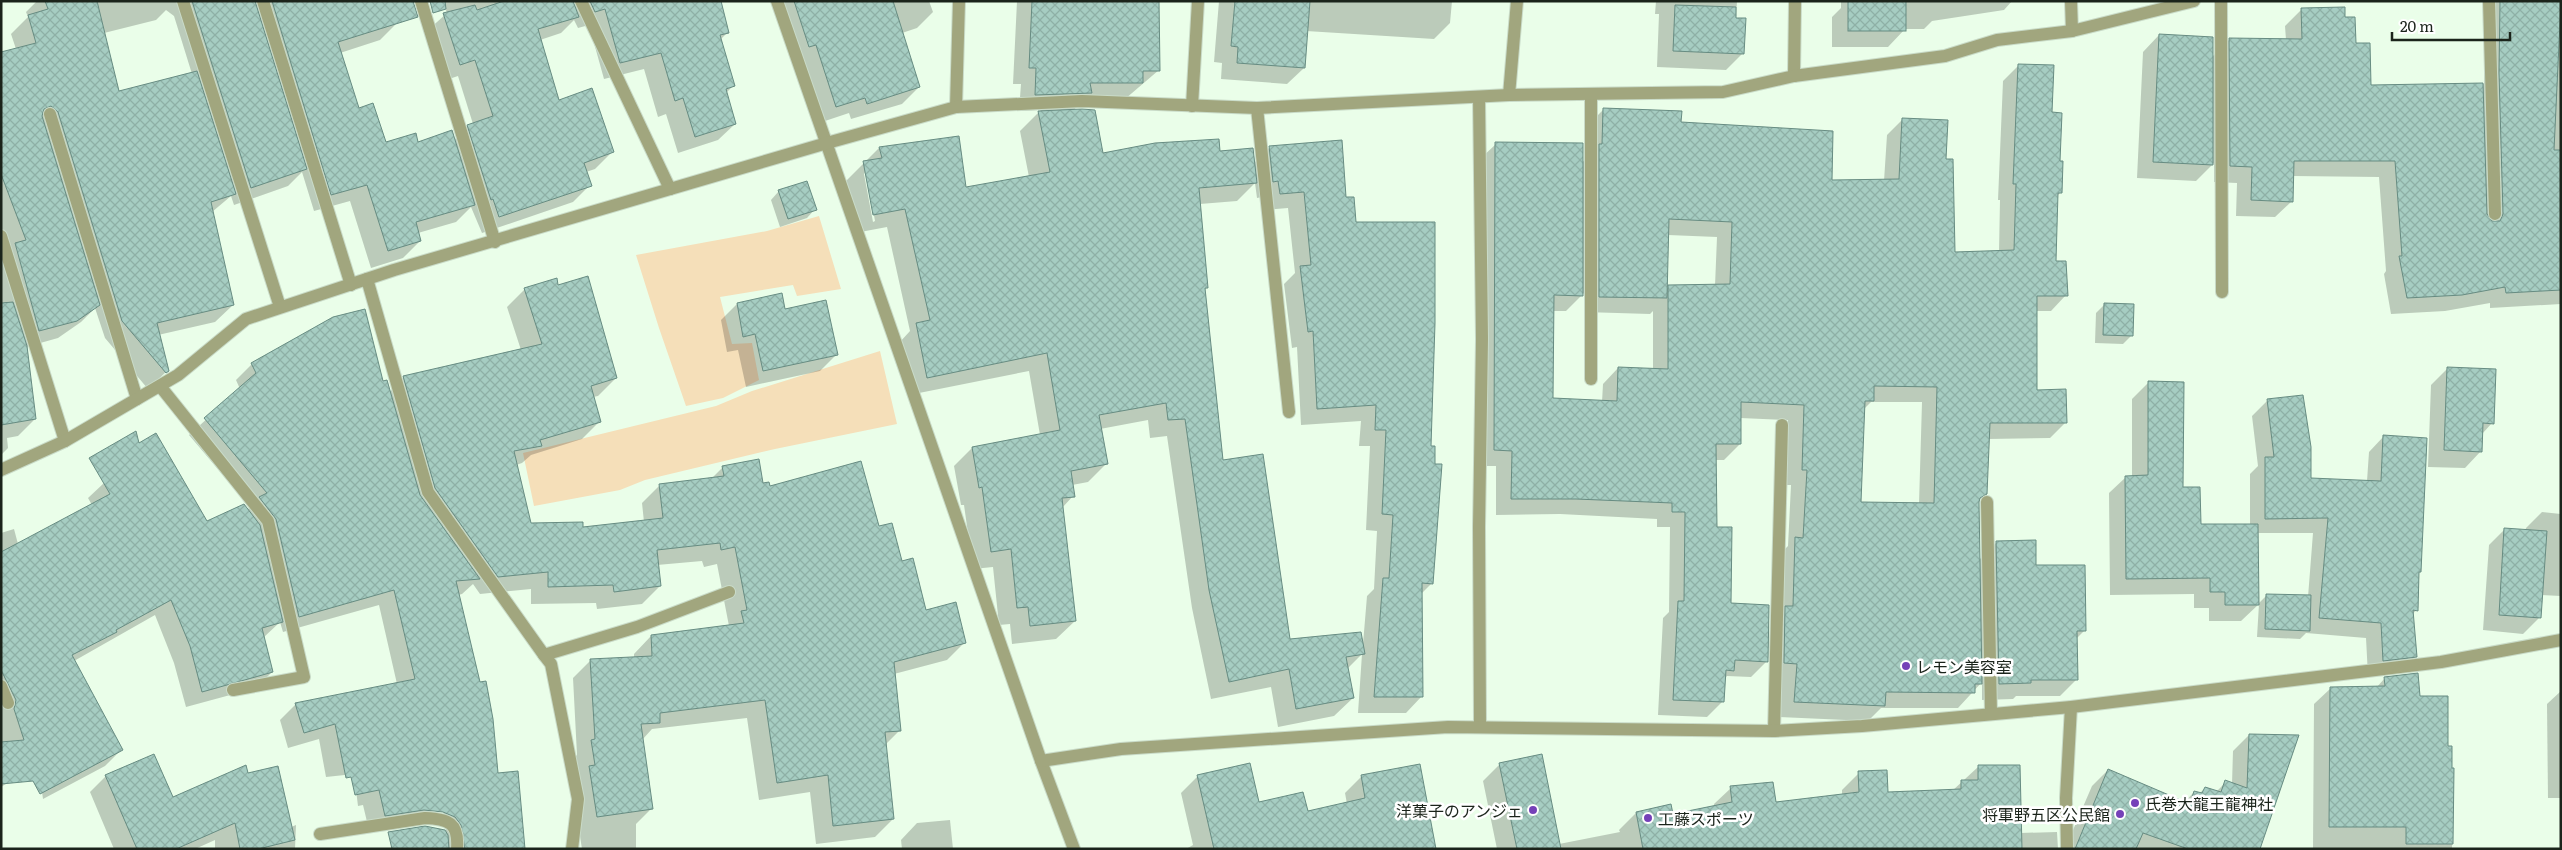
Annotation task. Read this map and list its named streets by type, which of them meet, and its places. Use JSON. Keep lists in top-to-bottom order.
{
  "places": [
    "レモン美容室",
    "氏巻大龍王龍神社",
    "洋菓子のアンジェ",
    "将軍野五区公民館",
    "工藤スポーツ"
  ],
  "scale_bar": "20 m"
}
